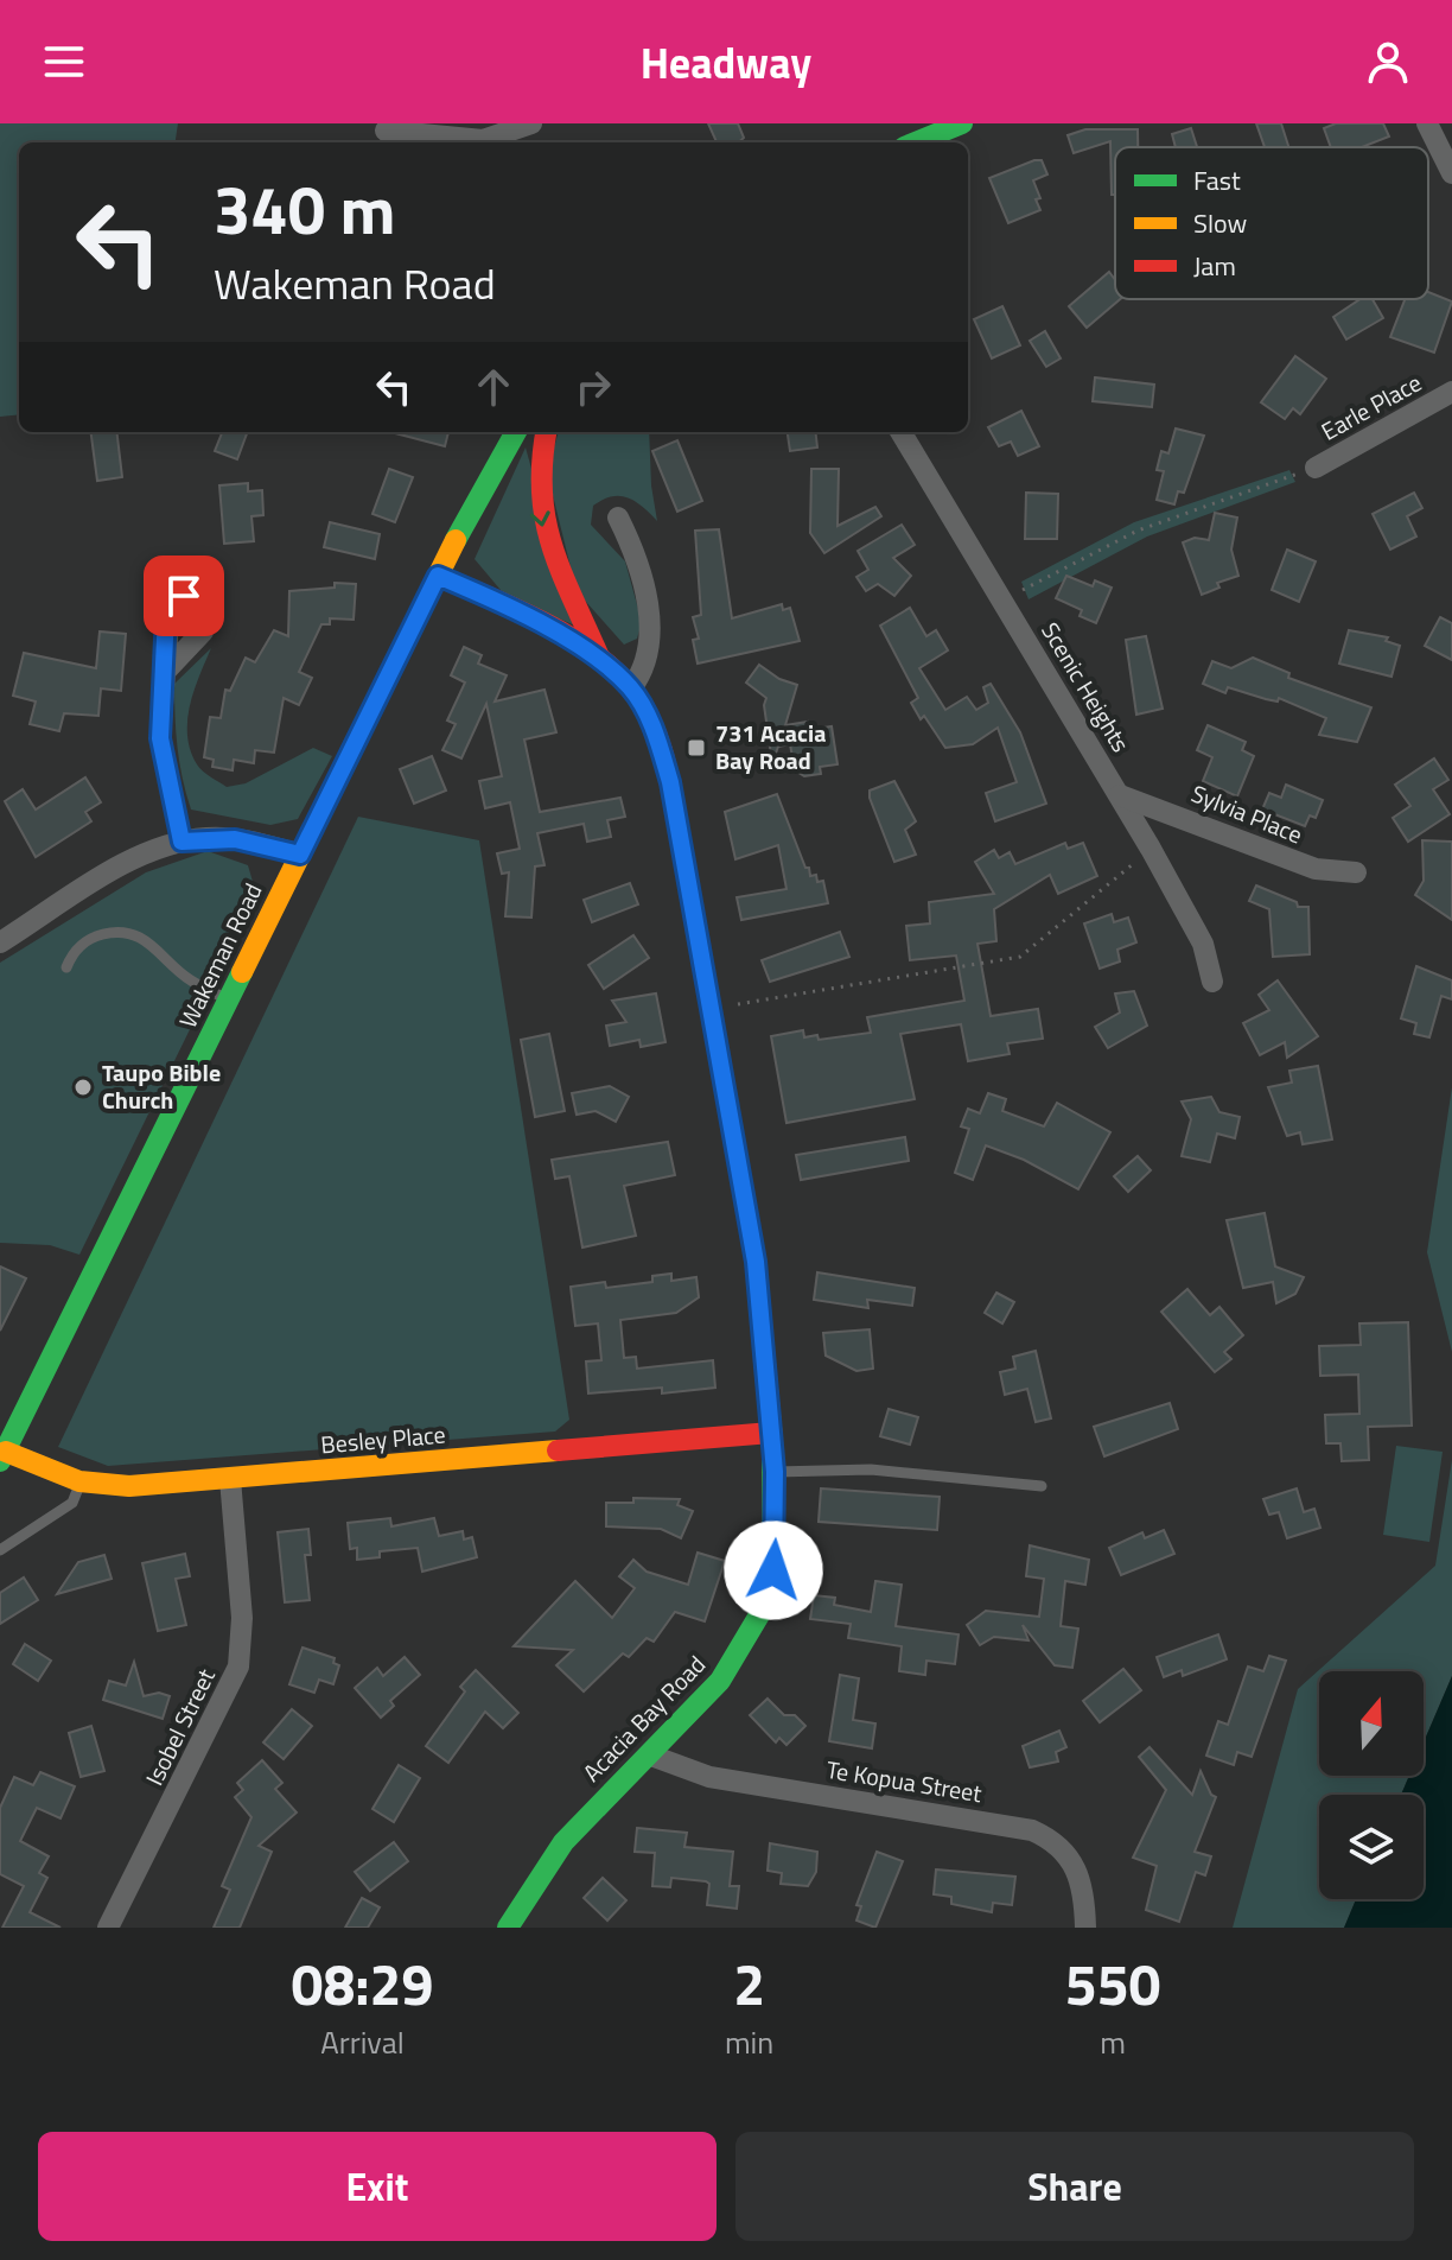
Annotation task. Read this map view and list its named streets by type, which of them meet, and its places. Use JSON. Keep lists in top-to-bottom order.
{
  "streets": {
    "street": [
      "Earle Place",
      "Scenic Heights",
      "Sylvia Place",
      "Wakeman Road",
      "Besley Place",
      "Acacia Bay Road",
      "Isobel Street",
      "Te Kopua Street"
    ]
  },
  "crossings": [
    ["Scenic Heights", "Sylvia Place"],
    ["Wakeman Road", "Besley Place"],
    ["Wakeman Road", "Acacia Bay Road"],
    ["Besley Place", "Acacia Bay Road"],
    ["Besley Place", "Isobel Street"],
    ["Acacia Bay Road", "Te Kopua Street"]
  ],
  "places": {
    "transit": ["731 Acacia Bay Road"],
    "other": ["Taupo Bible Church"]
  },
  "legend": ["Fast", "Slow", "Jam"],
  "north": "top",
  "page": {
    "header": "Headway",
    "turn": ["340 m", "Wakeman Road"],
    "eta": [
      "08:29",
      "Arrival",
      "2",
      "min",
      "550",
      "m"
    ],
    "buttons": ["Exit", "Share"]
  }
}
